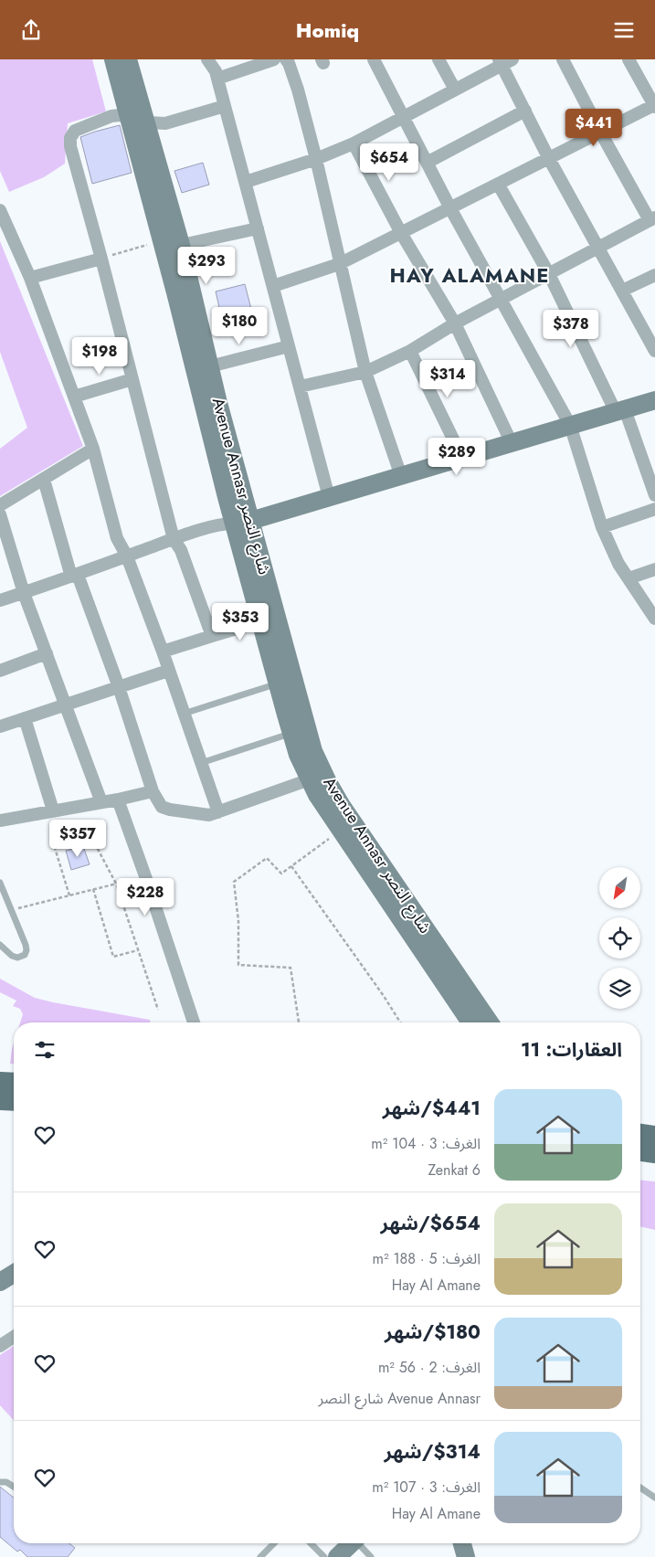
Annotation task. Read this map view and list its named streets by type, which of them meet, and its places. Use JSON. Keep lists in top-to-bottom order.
{
  "streets": {
    "main road": ["Avenue Annasr شارع النصر"]
  },
  "districts": ["HAY ALAMANE"],
  "north": "bottom left",
  "page": {
    "header": "Homiq",
    "price": [
      "$441",
      "$654",
      "$293",
      "$180",
      "$378",
      "$198",
      "$314",
      "$289",
      "$353",
      "$357",
      "$228"
    ],
    "heading": "العقارات: 11",
    "list": [
      {
        "name": "$441/شهر",
        "note": "الغرف: 3 · 104 m² · Zenkat 6"
      },
      {
        "name": "$654/شهر",
        "note": "الغرف: 5 · 188 m² · Hay Al Amane"
      },
      {
        "name": "$180/شهر",
        "note": "الغرف: 2 · 56 m² · Avenue Annasr شارع النصر"
      },
      {
        "name": "$314/شهر",
        "note": "الغرف: 3 · 107 m² · Hay Al Amane"
      }
    ]
  }
}
